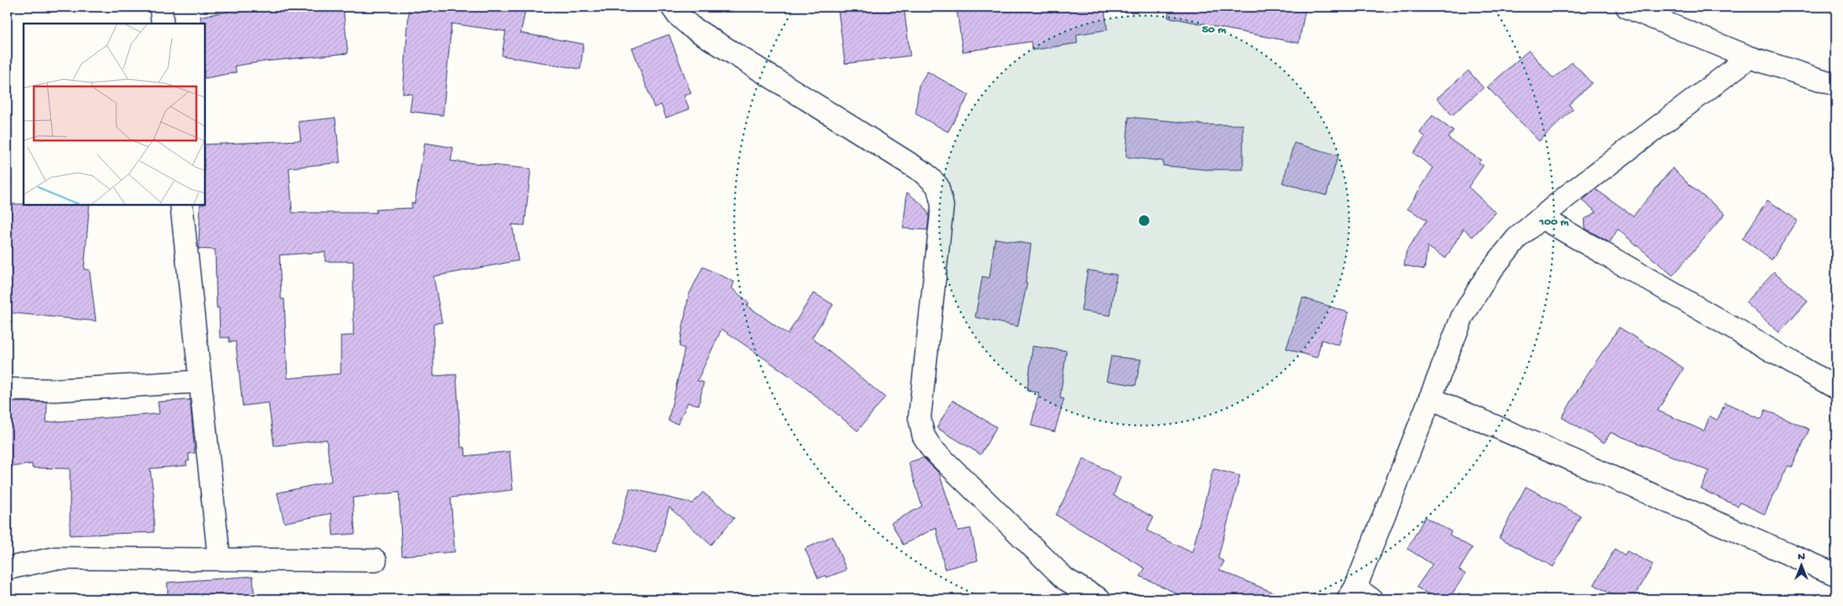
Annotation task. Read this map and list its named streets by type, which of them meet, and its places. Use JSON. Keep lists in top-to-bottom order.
{
  "north": "top",
  "rings": ["50 m", "100 m"]
}
